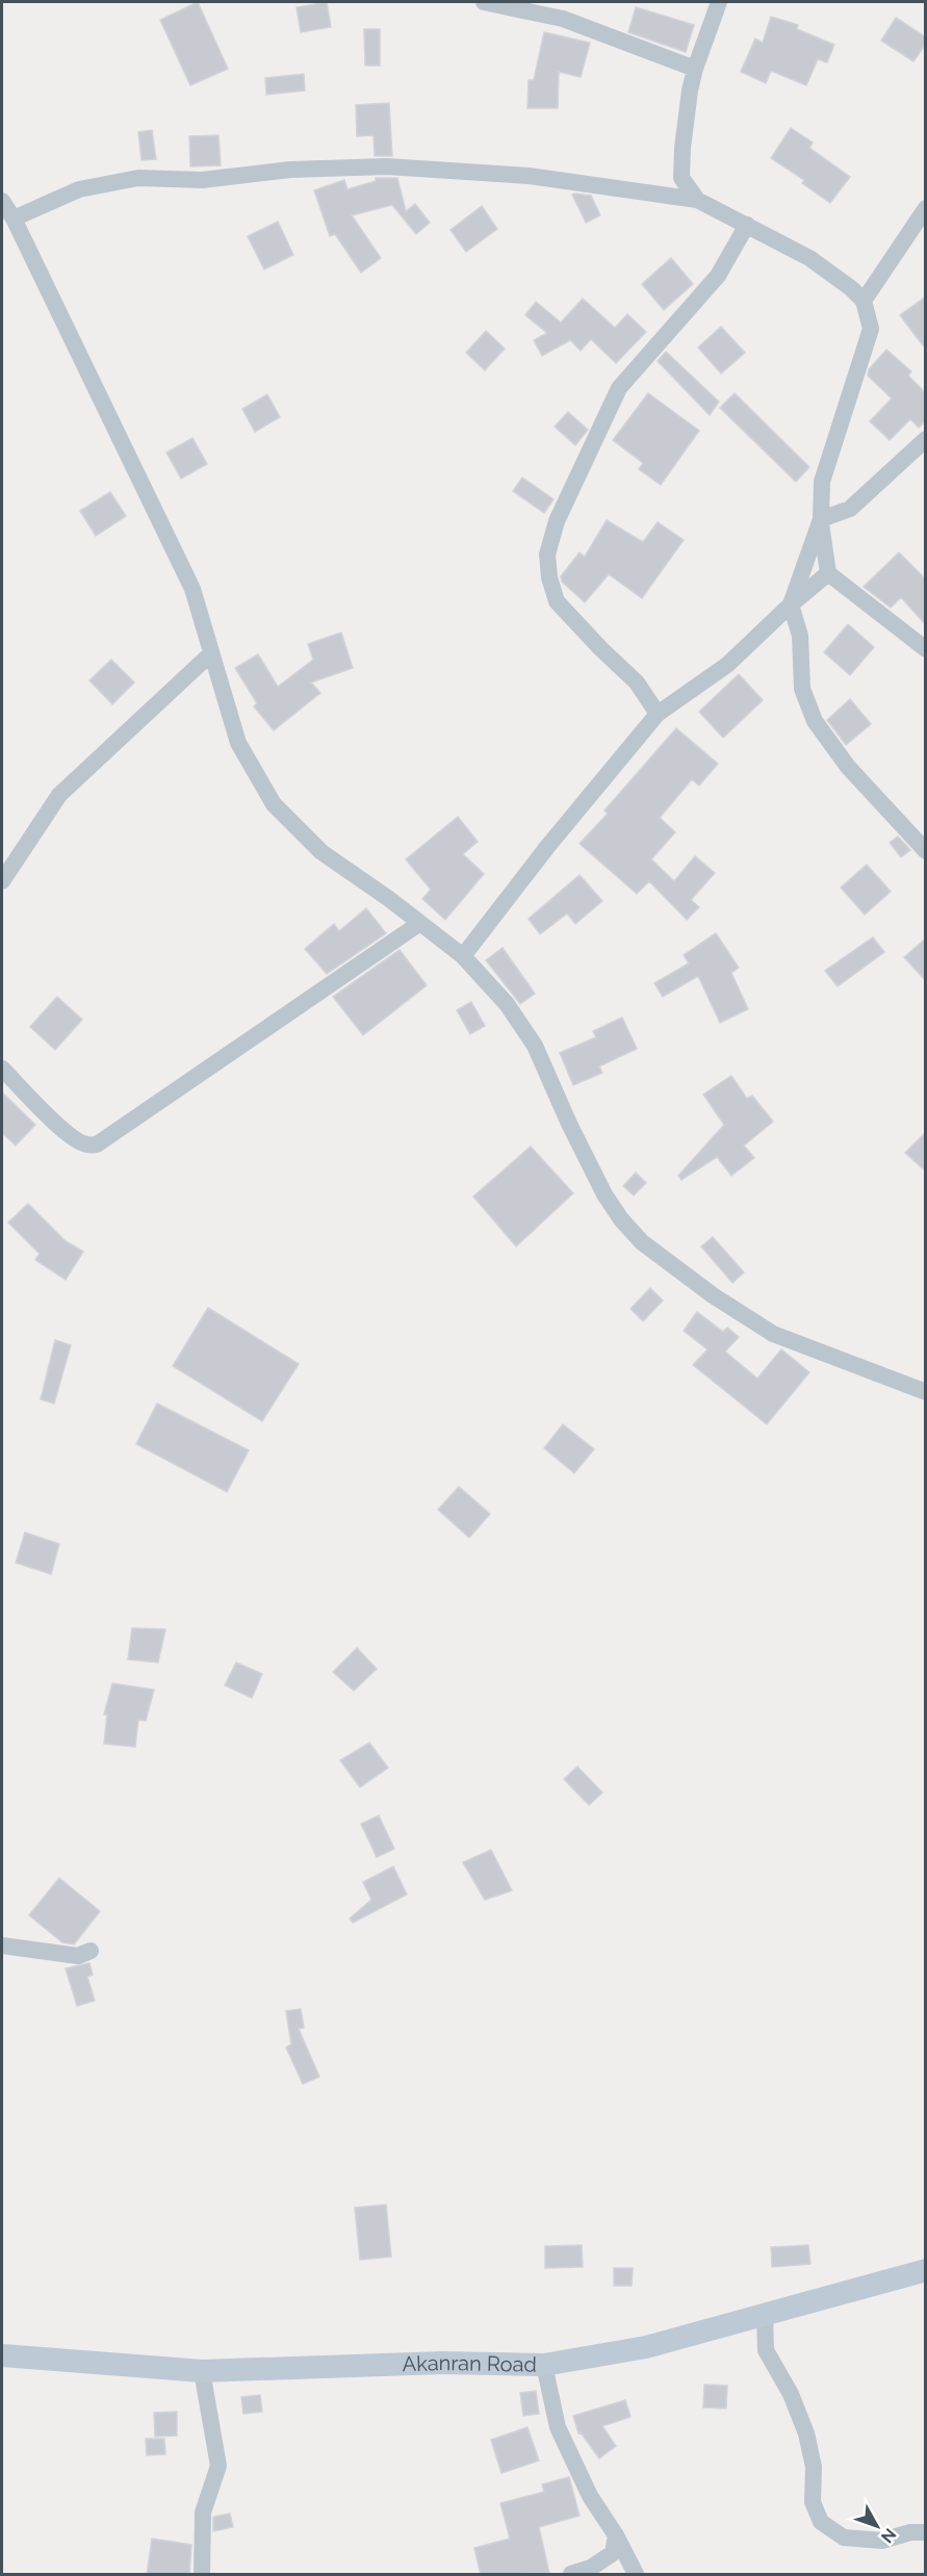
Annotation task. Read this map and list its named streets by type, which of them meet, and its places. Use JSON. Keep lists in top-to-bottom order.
{
  "streets": {
    "main road": ["Akanran Road"]
  },
  "north": "bottom right"
}
